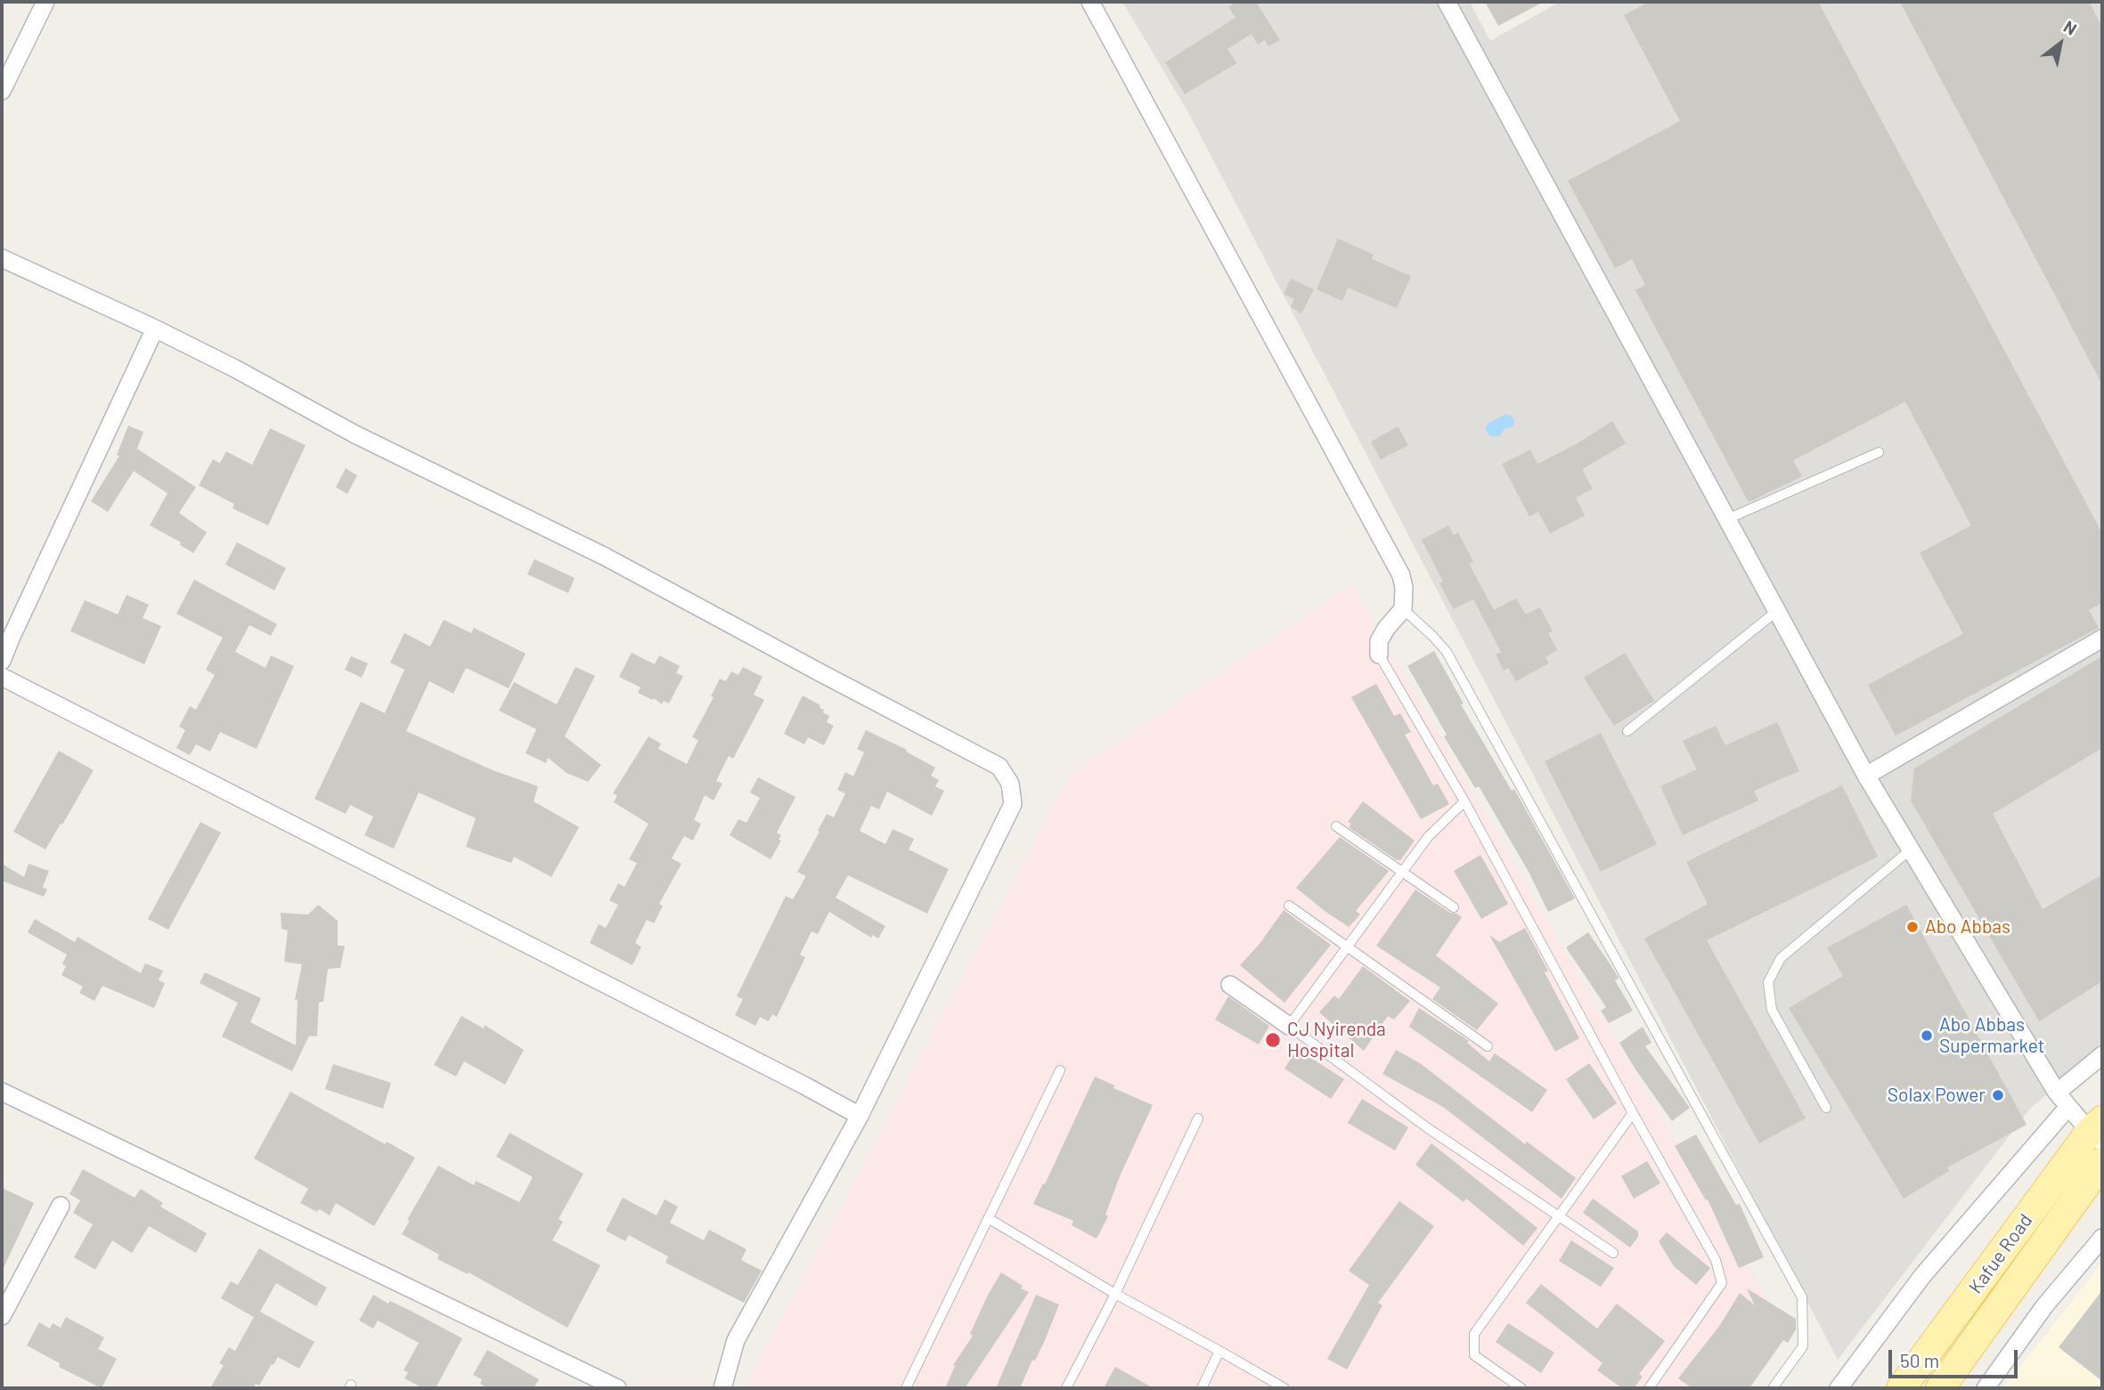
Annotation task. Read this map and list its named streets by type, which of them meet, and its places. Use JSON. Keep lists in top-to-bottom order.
{
  "streets": {
    "main road": ["Kafue Road"]
  },
  "places": [
    "Abo Abbas",
    "Abo Abbas Supermarket",
    "CJ Nyirenda Hospital",
    "Solax Power"
  ],
  "scale_bar": "50 m",
  "north": "top right"
}
